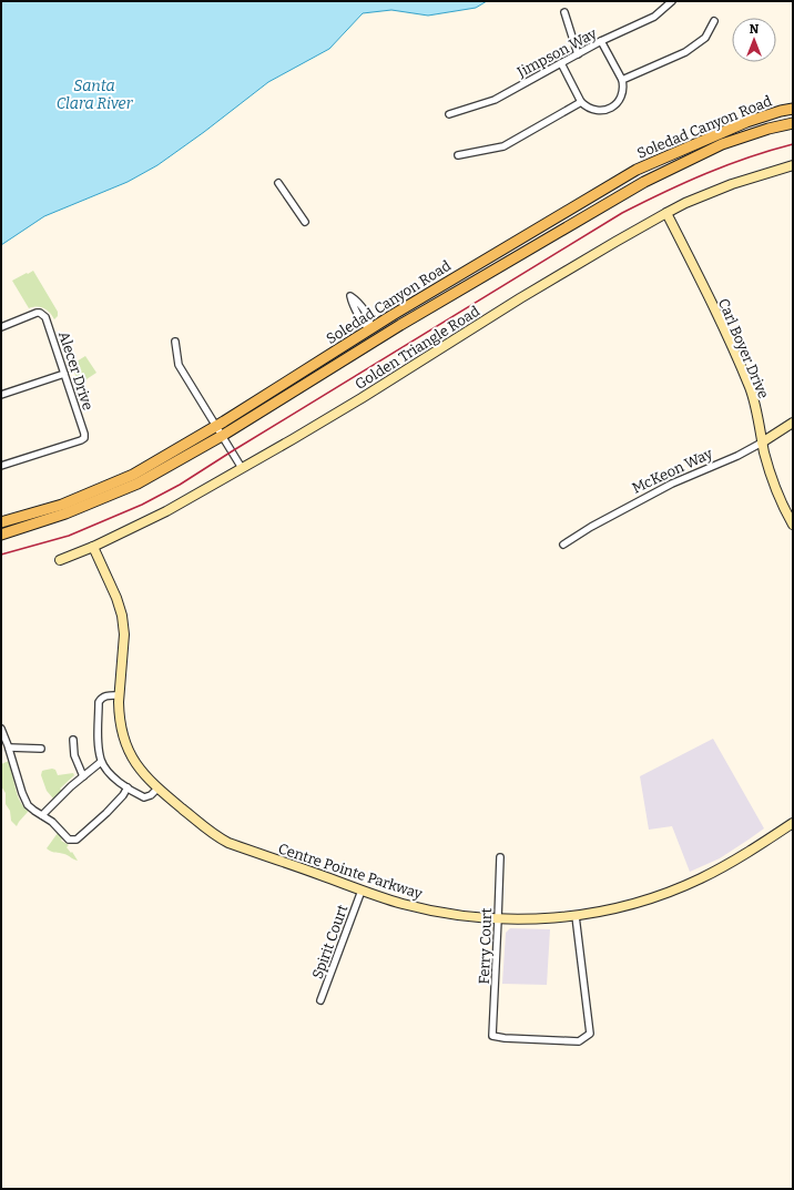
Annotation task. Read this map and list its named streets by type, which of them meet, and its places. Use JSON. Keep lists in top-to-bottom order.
{
  "streets": {
    "main road": ["Soledad Canyon Road"],
    "street": [
      "Jimpson Way",
      "Golden Triangle Road",
      "Carl Boyer Drive",
      "Alecer Drive",
      "McKeon Way",
      "Centre Pointe Parkway",
      "Spirit Court",
      "Ferry Court"
    ]
  },
  "crossings": [
    ["Golden Triangle Road", "Carl Boyer Drive"],
    ["Golden Triangle Road", "Centre Pointe Parkway"],
    ["Carl Boyer Drive", "McKeon Way"],
    ["Centre Pointe Parkway", "Spirit Court"],
    ["Centre Pointe Parkway", "Ferry Court"]
  ],
  "water": ["Santa Clara River"],
  "north": "top"
}
